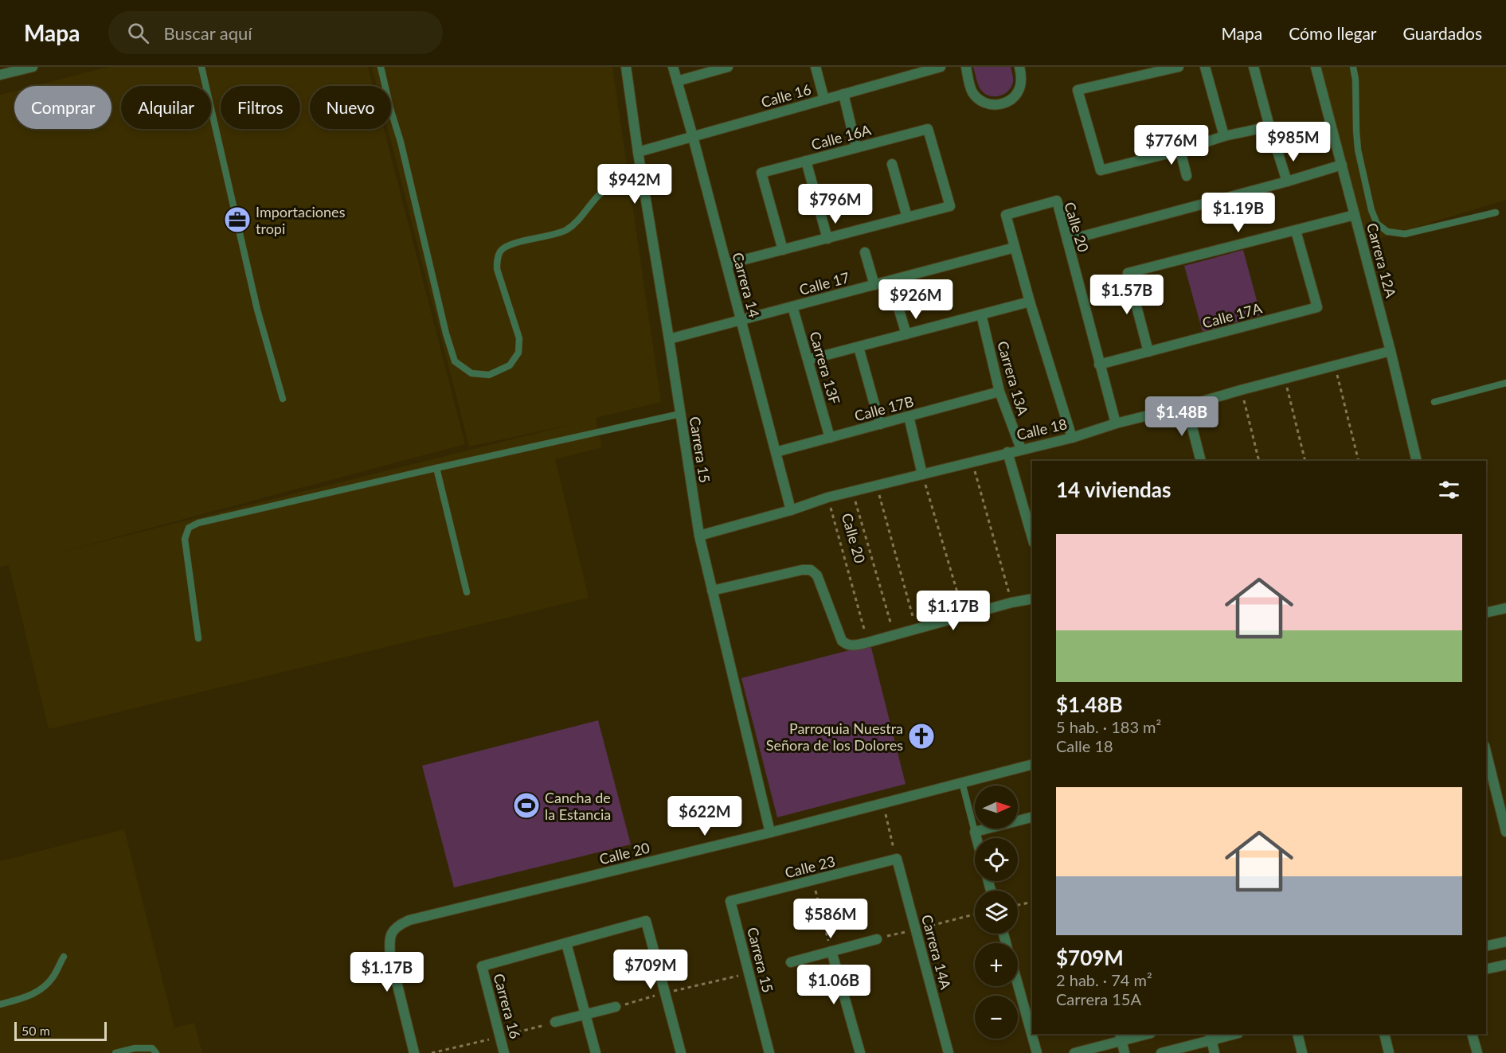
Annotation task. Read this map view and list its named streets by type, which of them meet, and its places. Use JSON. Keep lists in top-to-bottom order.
{
  "streets": {
    "street": [
      "Calle 16",
      "Calle 16A",
      "Calle 20",
      "Carrera 12A",
      "Calle 17",
      "Carrera 14",
      "Calle 17A",
      "Carrera 13F",
      "Carrera 13A",
      "Calle 17B",
      "Calle 18",
      "Carrera 15",
      "Calle 23",
      "Carrera 14A",
      "Carrera 16"
    ]
  },
  "crossings": [
    ["Calle 16", "Carrera 14"],
    ["Calle 16", "Carrera 15"],
    ["Calle 20", "Calle 17"],
    ["Calle 20", "Calle 17A"],
    ["Calle 20", "Calle 18"],
    ["Calle 20", "Carrera 15"],
    ["Carrera 12A", "Calle 18"],
    ["Calle 17", "Carrera 14"],
    ["Calle 17", "Carrera 13F"],
    ["Calle 17", "Carrera 15"],
    ["Carrera 14", "Calle 17B"],
    ["Carrera 14", "Calle 18"],
    ["Carrera 13F", "Calle 17B"],
    ["Carrera 13A", "Calle 17B"],
    ["Carrera 13A", "Calle 18"],
    ["Calle 18", "Carrera 15"],
    ["Carrera 15", "Calle 23"],
    ["Calle 23", "Carrera 14A"]
  ],
  "places": {
    "office": ["Importaciones tropi"],
    "church": ["Parroquia Nuestra Señora de los Dolores"],
    "sports": ["Cancha de la Estancia"]
  },
  "scale_bar": "50 m",
  "north": "right",
  "page": {
    "header": "Mapa",
    "search": "Buscar aquí",
    "nav": ["Mapa", "Cómo llegar", "Guardados"],
    "chip": [
      "Comprar",
      "Alquilar",
      "Filtros",
      "Nuevo"
    ],
    "price": [
      "$985M",
      "$776M",
      "$942M",
      "$796M",
      "$1.19B",
      "$1.57B",
      "$926M",
      "$1.48B",
      "$1.17B",
      "$622M",
      "$586M",
      "$709M",
      "$1.17B",
      "$1.06B"
    ],
    "heading": "14 viviendas",
    "list": [
      {
        "name": "$1.48B",
        "note": "5 hab. · 183 m² · Calle 18"
      },
      {
        "name": "$709M",
        "note": "2 hab. · 74 m² · Carrera 15A"
      }
    ],
    "map_buttons": ["+", "−"],
    "scale": "50 m"
  }
}
